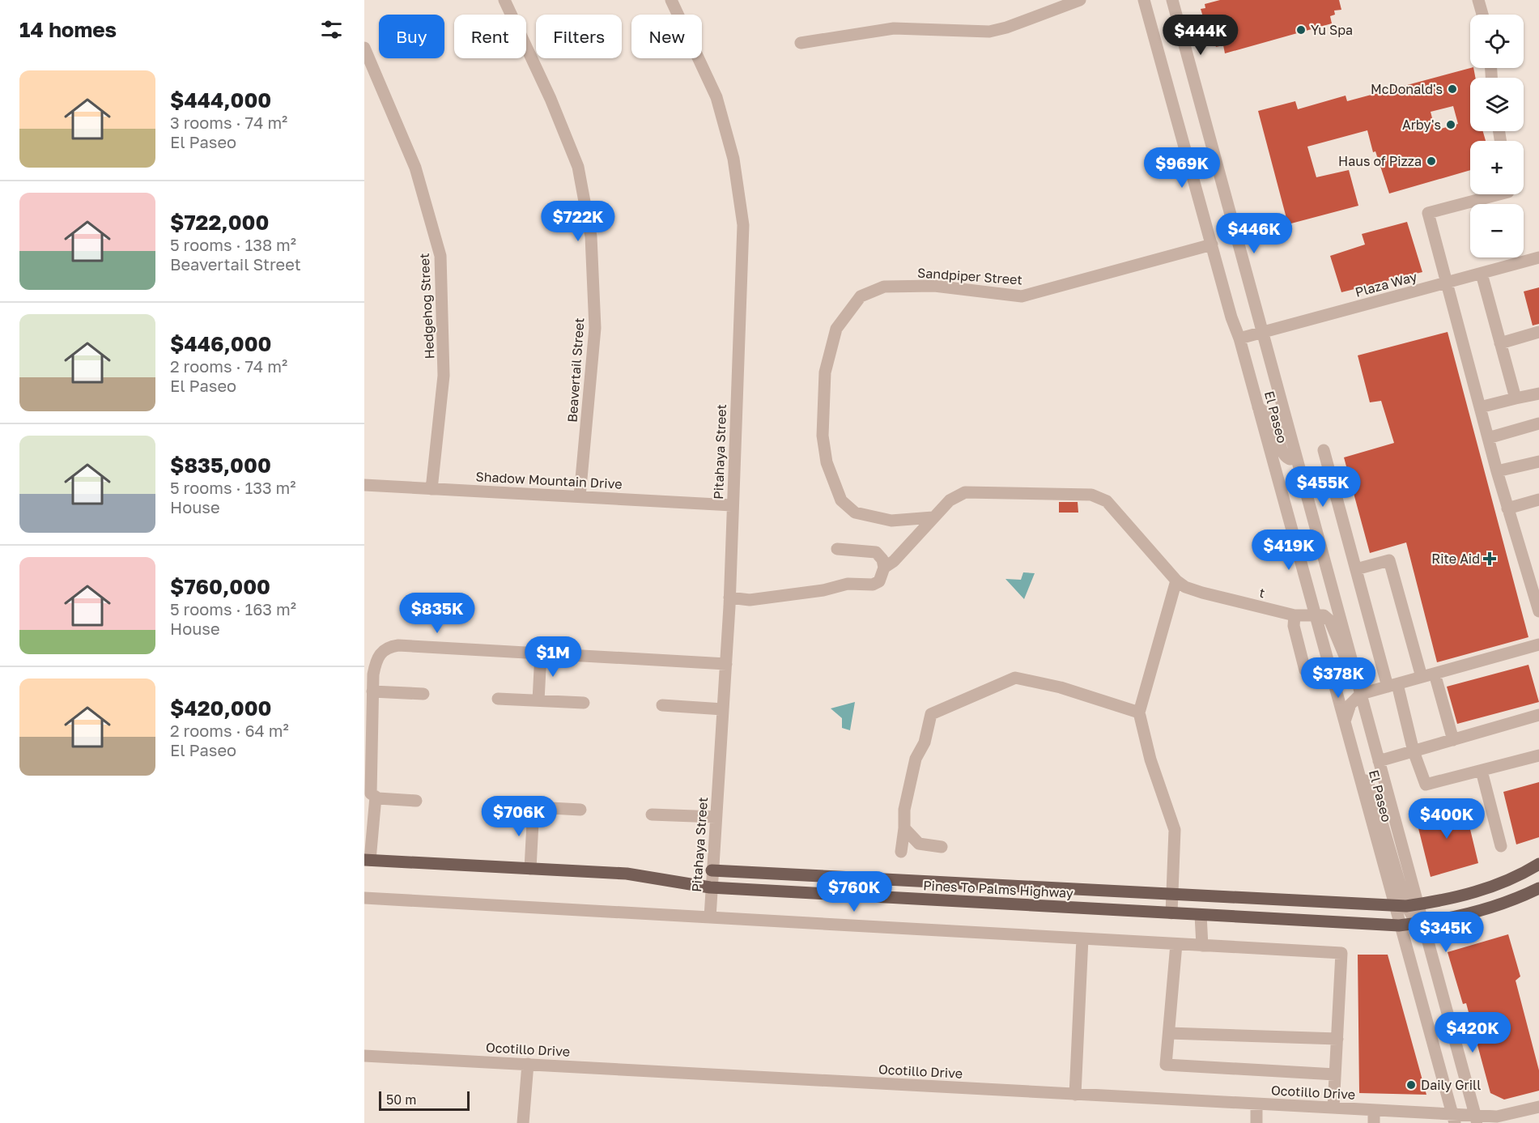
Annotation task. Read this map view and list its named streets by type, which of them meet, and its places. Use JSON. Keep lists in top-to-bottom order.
{
  "streets": {
    "main road": ["Pines To Palms Highway"],
    "street": [
      "Sandpiper Street",
      "Plaza Way",
      "Hedgehog Street",
      "Beavertail Street",
      "El Paseo",
      "Pitahaya Street",
      "Shadow Mountain Drive",
      "t",
      "Ocotillo Drive"
    ]
  },
  "crossings": [
    ["Sandpiper Street", "El Paseo"],
    ["Plaza Way", "El Paseo"],
    ["Hedgehog Street", "Shadow Mountain Drive"],
    ["Beavertail Street", "Shadow Mountain Drive"],
    ["El Paseo", "t"],
    ["El Paseo", "Pines To Palms Highway"],
    ["El Paseo", "Ocotillo Drive"],
    ["Pitahaya Street", "Shadow Mountain Drive"],
    ["Pitahaya Street", "Pines To Palms Highway"]
  ],
  "places": {
    "other": [
      "Yu Spa",
      "McDonald's",
      "Arby's",
      "Haus of Pizza",
      "Daily Grill"
    ],
    "health": ["Rite Aid"]
  },
  "scale_bar": "50 m",
  "page": {
    "heading": "14 homes",
    "map_buttons": ["+", "−"],
    "price": [
      "$444K",
      "$969K",
      "$722K",
      "$446K",
      "$455K",
      "$419K",
      "$835K",
      "$1M",
      "$378K",
      "$706K",
      "$400K",
      "$760K",
      "$345K",
      "$420K"
    ],
    "chip": [
      "Buy",
      "Rent",
      "Filters",
      "New"
    ],
    "list": [
      {
        "name": "$444,000",
        "note": "3 rooms · 74 m² · El Paseo"
      },
      {
        "name": "$722,000",
        "note": "5 rooms · 138 m² · Beavertail Street"
      },
      {
        "name": "$446,000",
        "note": "2 rooms · 74 m² · El Paseo"
      },
      {
        "name": "$835,000",
        "note": "5 rooms · 133 m² · House"
      },
      {
        "name": "$760,000",
        "note": "5 rooms · 163 m² · House"
      },
      {
        "name": "$420,000",
        "note": "2 rooms · 64 m² · El Paseo"
      }
    ],
    "scale": "50 m"
  }
}
